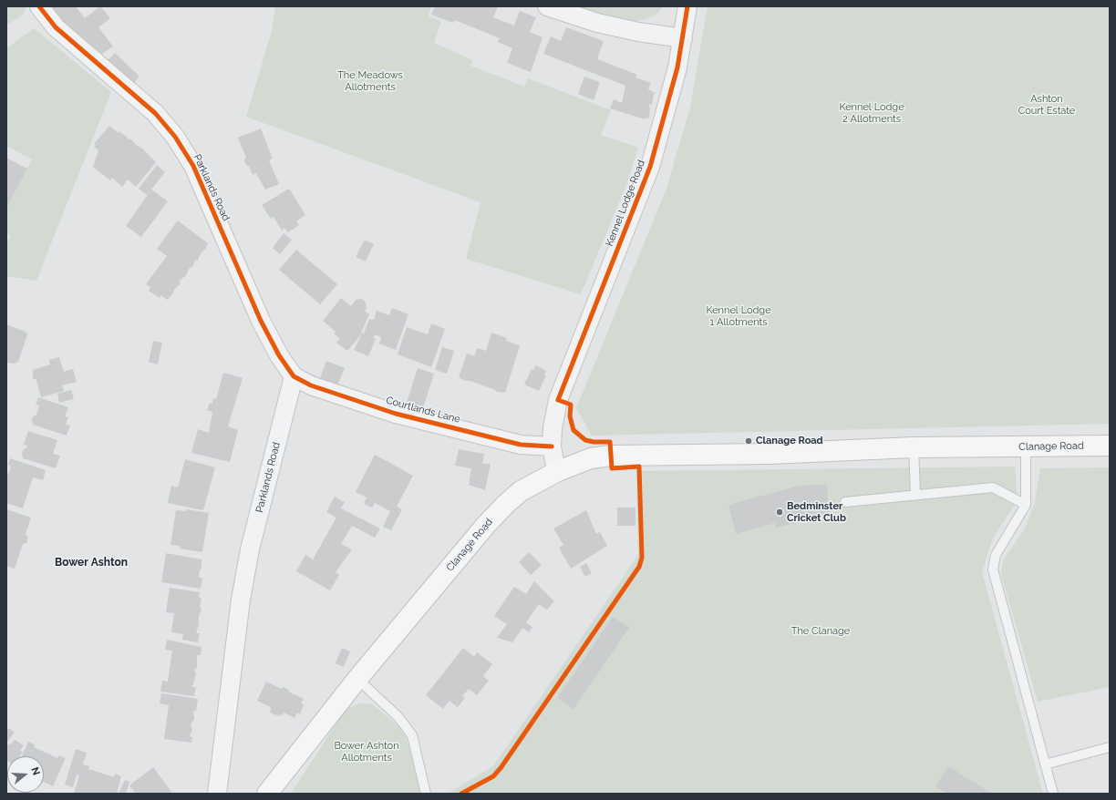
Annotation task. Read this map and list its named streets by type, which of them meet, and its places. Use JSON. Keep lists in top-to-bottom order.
{
  "streets": {
    "main road": ["Clanage Road"],
    "street": ["Parklands Road", "Kennel Lodge Road", "Courtlands Lane"]
  },
  "crossings": [
    ["Parklands Road", "Courtlands Lane"],
    ["Kennel Lodge Road", "Courtlands Lane"],
    ["Kennel Lodge Road", "Clanage Road"]
  ],
  "districts": ["Bower Ashton"],
  "parks": [
    "The Meadows Allotments",
    "Ashton Court Estate",
    "Kennel Lodge 2 Allotments",
    "Kennel Lodge 1 Allotments",
    "The Clanage",
    "Bower Ashton Allotments"
  ],
  "places": ["Clanage Road", "Bedminster Cricket Club"],
  "north": "right"
}
